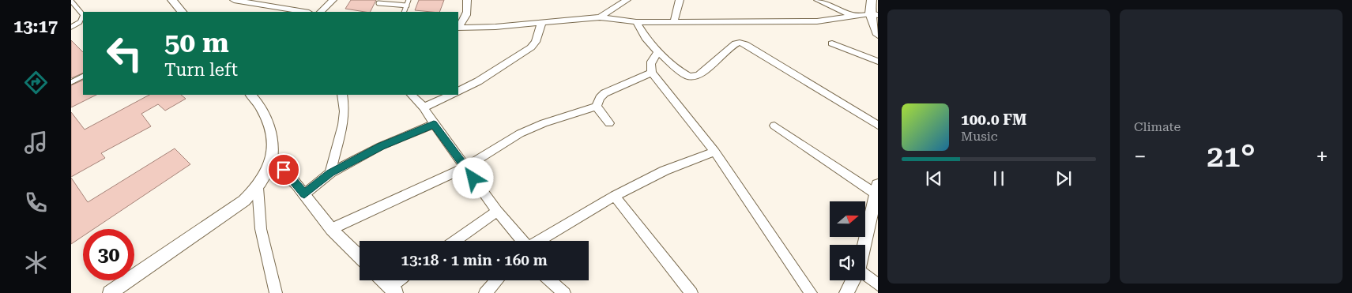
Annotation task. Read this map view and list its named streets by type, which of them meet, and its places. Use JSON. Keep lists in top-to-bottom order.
{
  "north": "right",
  "page": {
    "tabs": "13:17",
    "tile": "Climate",
    "turn": ["50 m", "Turn left"],
    "song": ["100.0 FM", "Music"],
    "heat": ["−", "21°", "+"],
    "limit": "30",
    "trip": "13:18 · 1 min · 160 m"
  }
}
